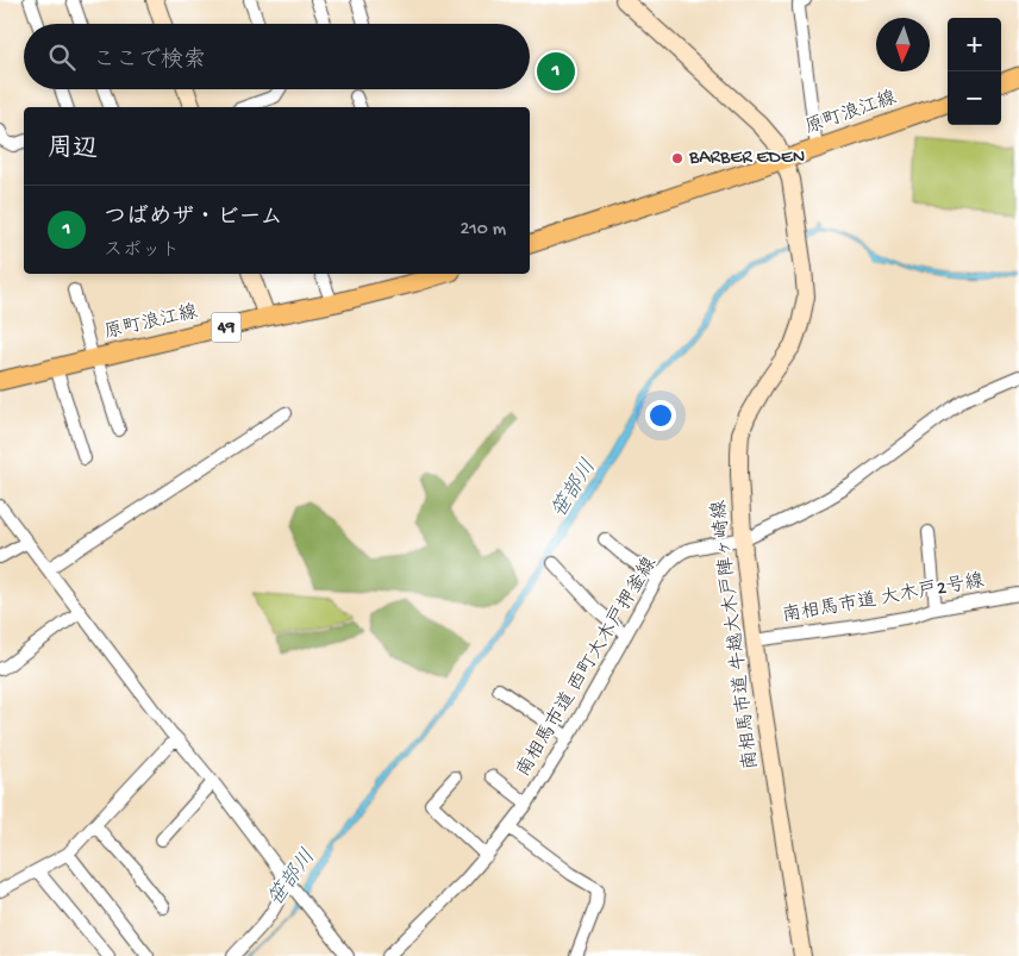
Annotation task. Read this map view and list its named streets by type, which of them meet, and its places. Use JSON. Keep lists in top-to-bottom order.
{
  "streets": {
    "main road": ["原町浪江線", "49"],
    "street": ["南相馬市道 大木戸2号線", "南相馬市道 牛越大木戸陣ヶ崎線", "南相馬市道 西町大木戸押釜線"]
  },
  "crossings": [
    ["原町浪江線", "南相馬市道 牛越大木戸陣ヶ崎線"],
    ["南相馬市道 大木戸2号線", "南相馬市道 牛越大木戸陣ヶ崎線"],
    ["南相馬市道 牛越大木戸陣ヶ崎線", "南相馬市道 西町大木戸押釜線"]
  ],
  "water": ["笹部川"],
  "places": ["BARBER EDEN"],
  "north": "bottom",
  "page": {
    "map_buttons": ["+", "−"],
    "search": "ここで検索",
    "pins": "1",
    "heading": "周辺",
    "list": [
      {
        "mark": "1",
        "name": "つばめザ・ビーム",
        "note": "スポット",
        "value": "210 m"
      }
    ]
  }
}
